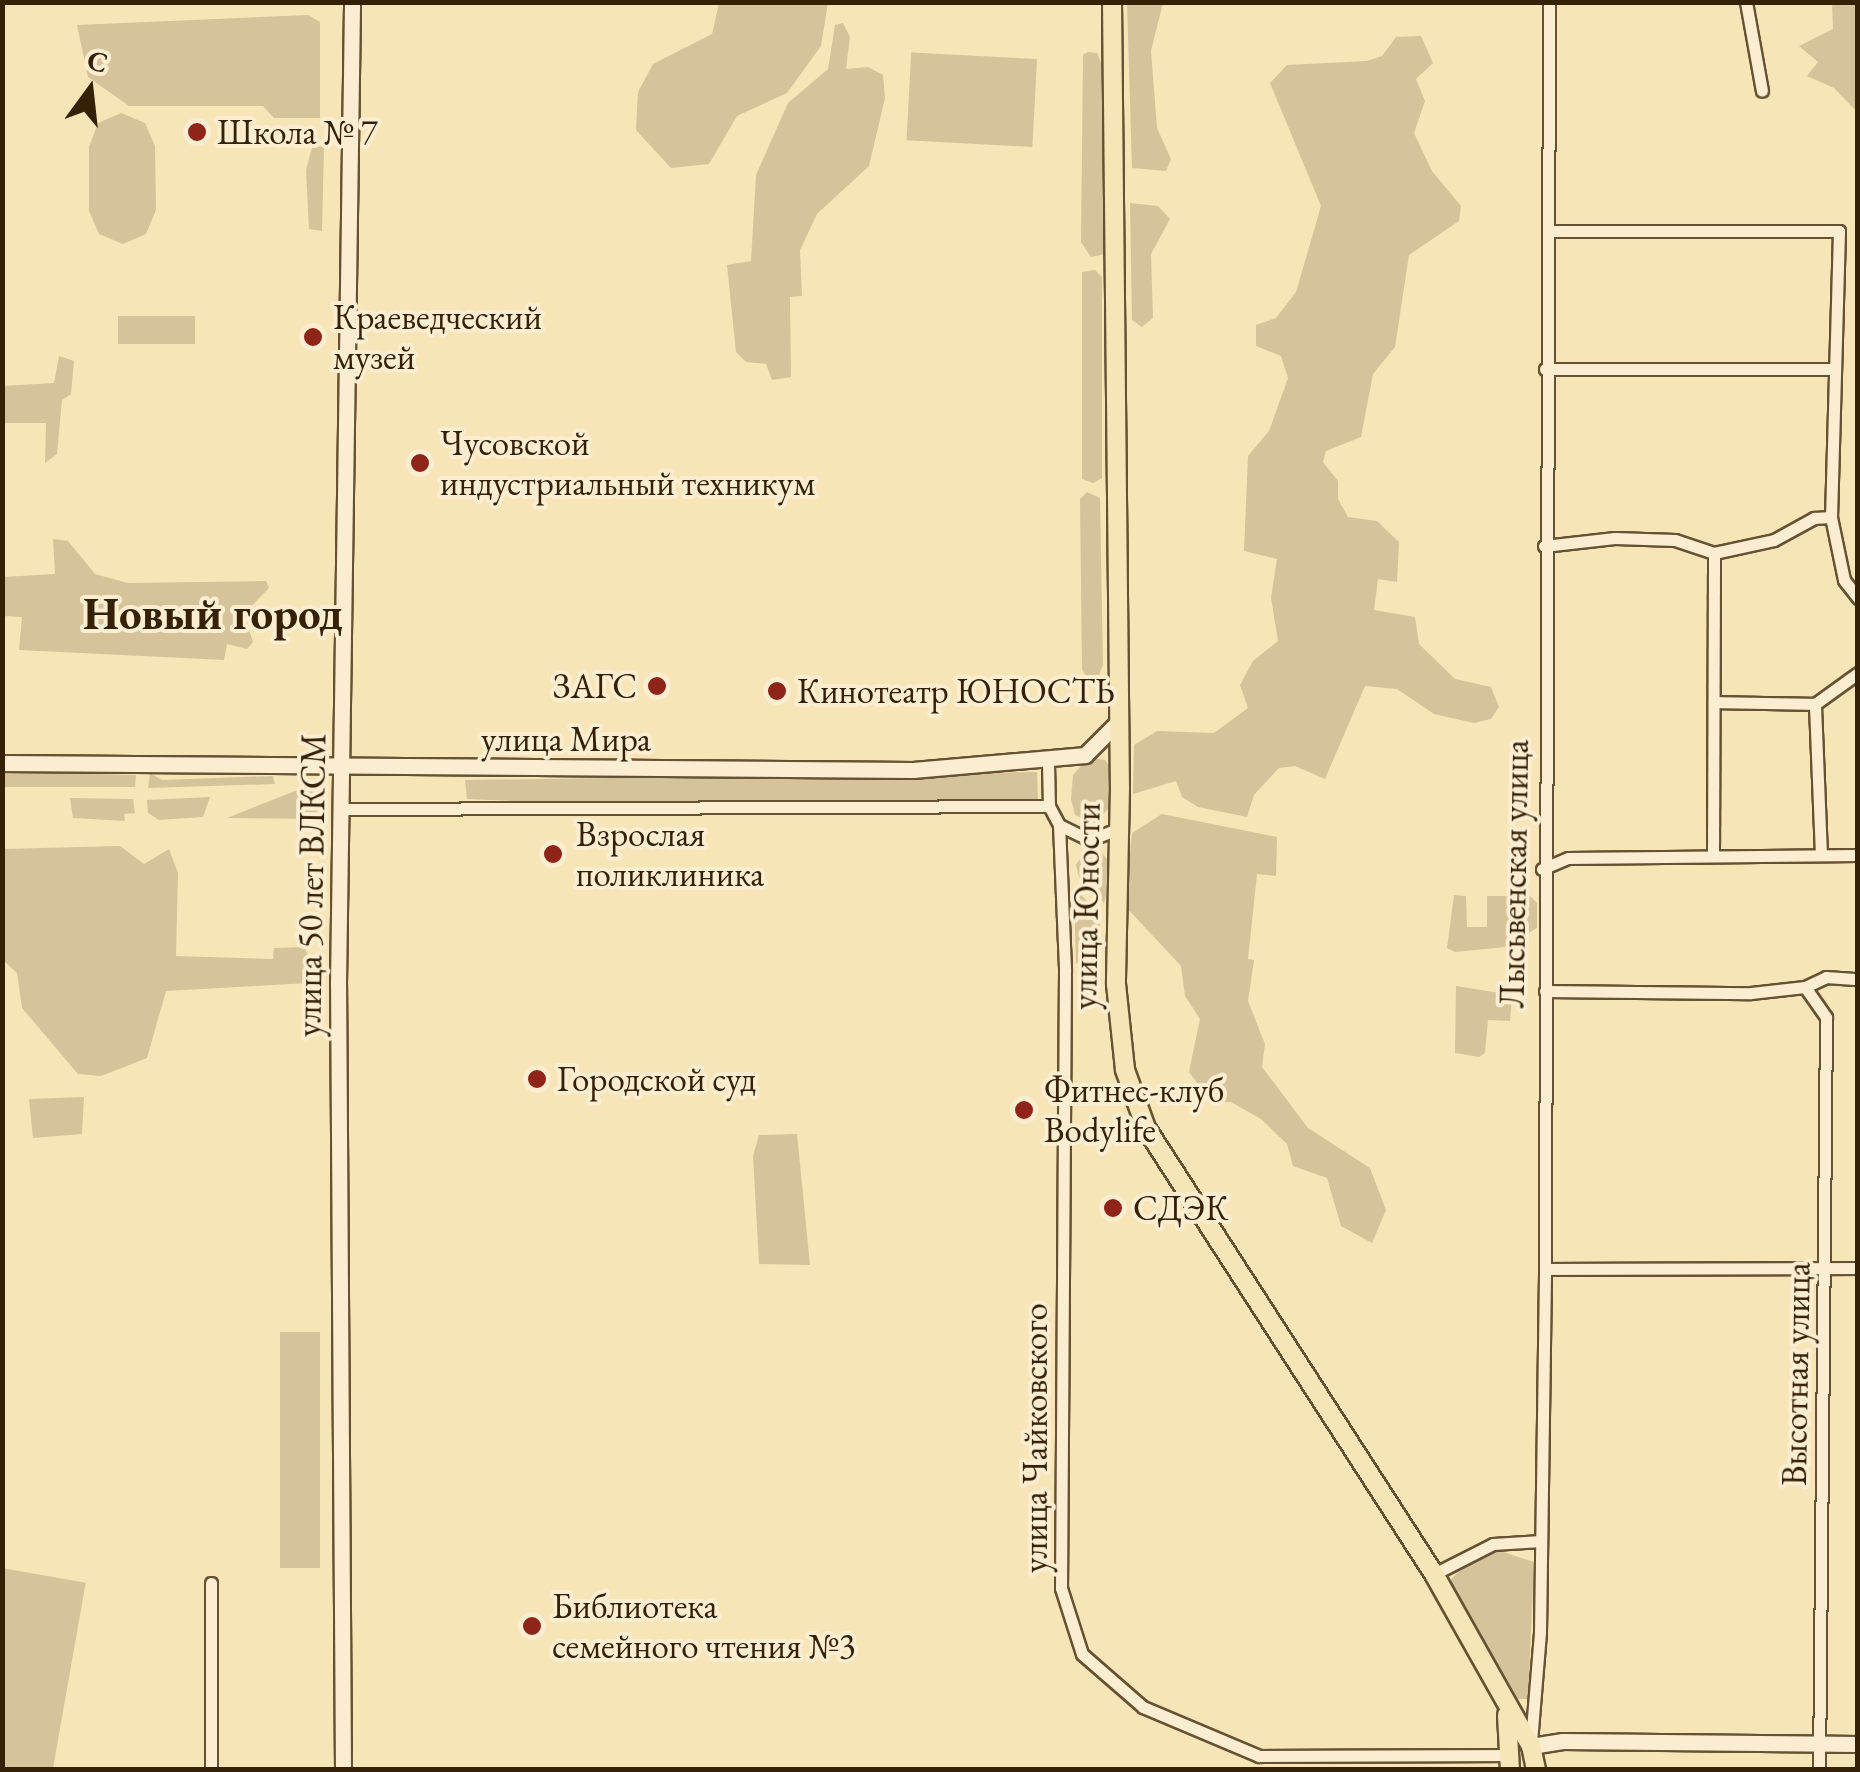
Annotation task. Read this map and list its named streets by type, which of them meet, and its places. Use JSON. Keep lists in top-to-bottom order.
{
  "streets": {
    "main road": ["Лысьвенская улица", "улица Юности"],
    "street": [
      "улица Мира",
      "улица 50 лет ВЛКСМ",
      "Высотная улица",
      "улица Чайковского"
    ]
  },
  "crossings": [
    ["улица Мира", "улица 50 лет ВЛКСМ"],
    ["улица Мира", "улица Юности"],
    ["улица Мира", "улица Чайковского"],
    ["Лысьвенская улица", "улица Юности"]
  ],
  "districts": ["Новый город"],
  "places": [
    "Школа № 7",
    "Краеведческий музей",
    "Чусовской индустриальный техникум",
    "ЗАГС",
    "Кинотеатр ЮНОСТЬ",
    "Взрослая поликлиника",
    "Городской суд",
    "Фитнес-клуб Bodylife",
    "СДЭК",
    "Библиотека семейного чтения №3"
  ],
  "north": "top"
}
